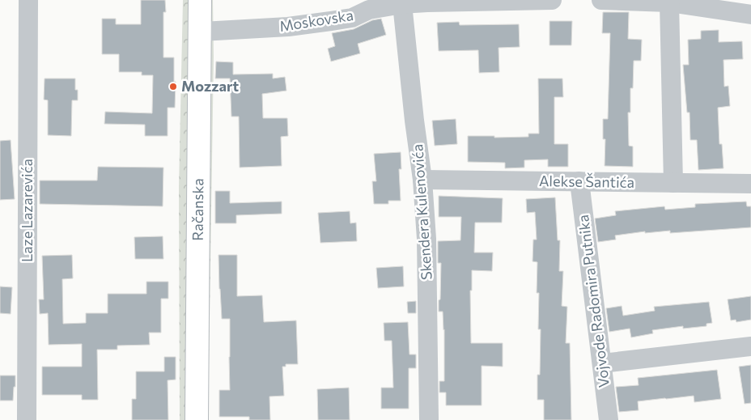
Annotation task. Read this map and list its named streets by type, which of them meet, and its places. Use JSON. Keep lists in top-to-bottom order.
{
  "streets": {
    "main road": ["Račanska"],
    "street": [
      "Moskovska",
      "Alekse Šantića",
      "Laze Lazarevića",
      "Skendera Kulenovića",
      "Vojvode Radomira Putnika"
    ]
  },
  "crossings": [
    ["Moskovska", "Račanska"],
    ["Moskovska", "Skendera Kulenovića"],
    ["Alekse Šantića", "Skendera Kulenovića"],
    ["Alekse Šantića", "Vojvode Radomira Putnika"]
  ],
  "places": ["Mozzart"]
}
